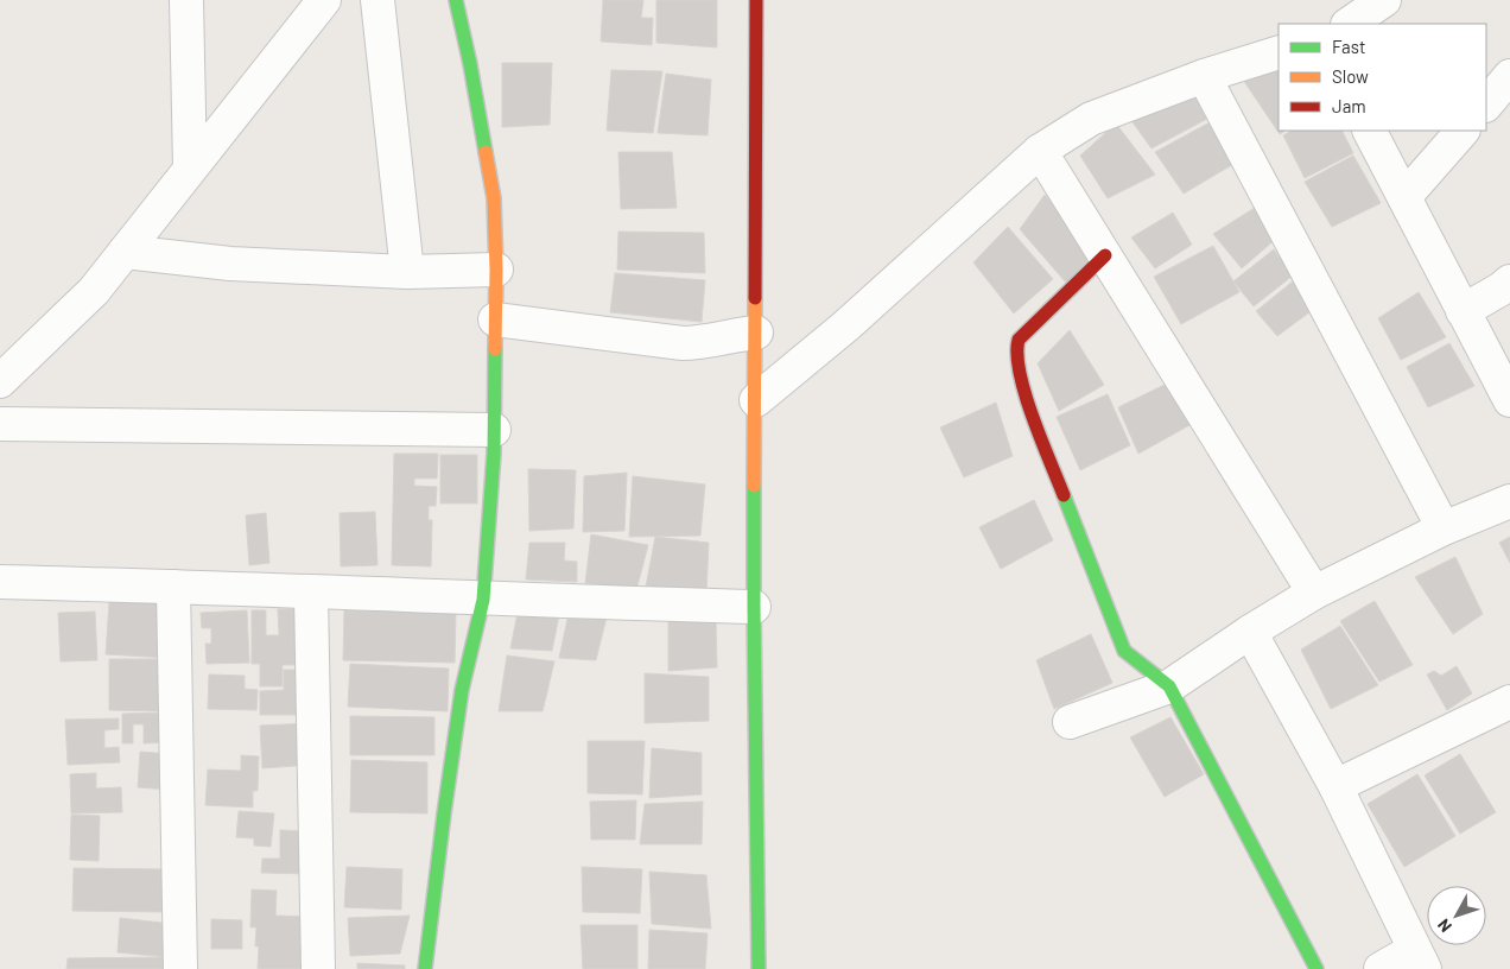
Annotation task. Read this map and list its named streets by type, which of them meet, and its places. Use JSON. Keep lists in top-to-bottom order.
{
  "legend": ["Fast", "Slow", "Jam"],
  "north": "bottom left"
}
